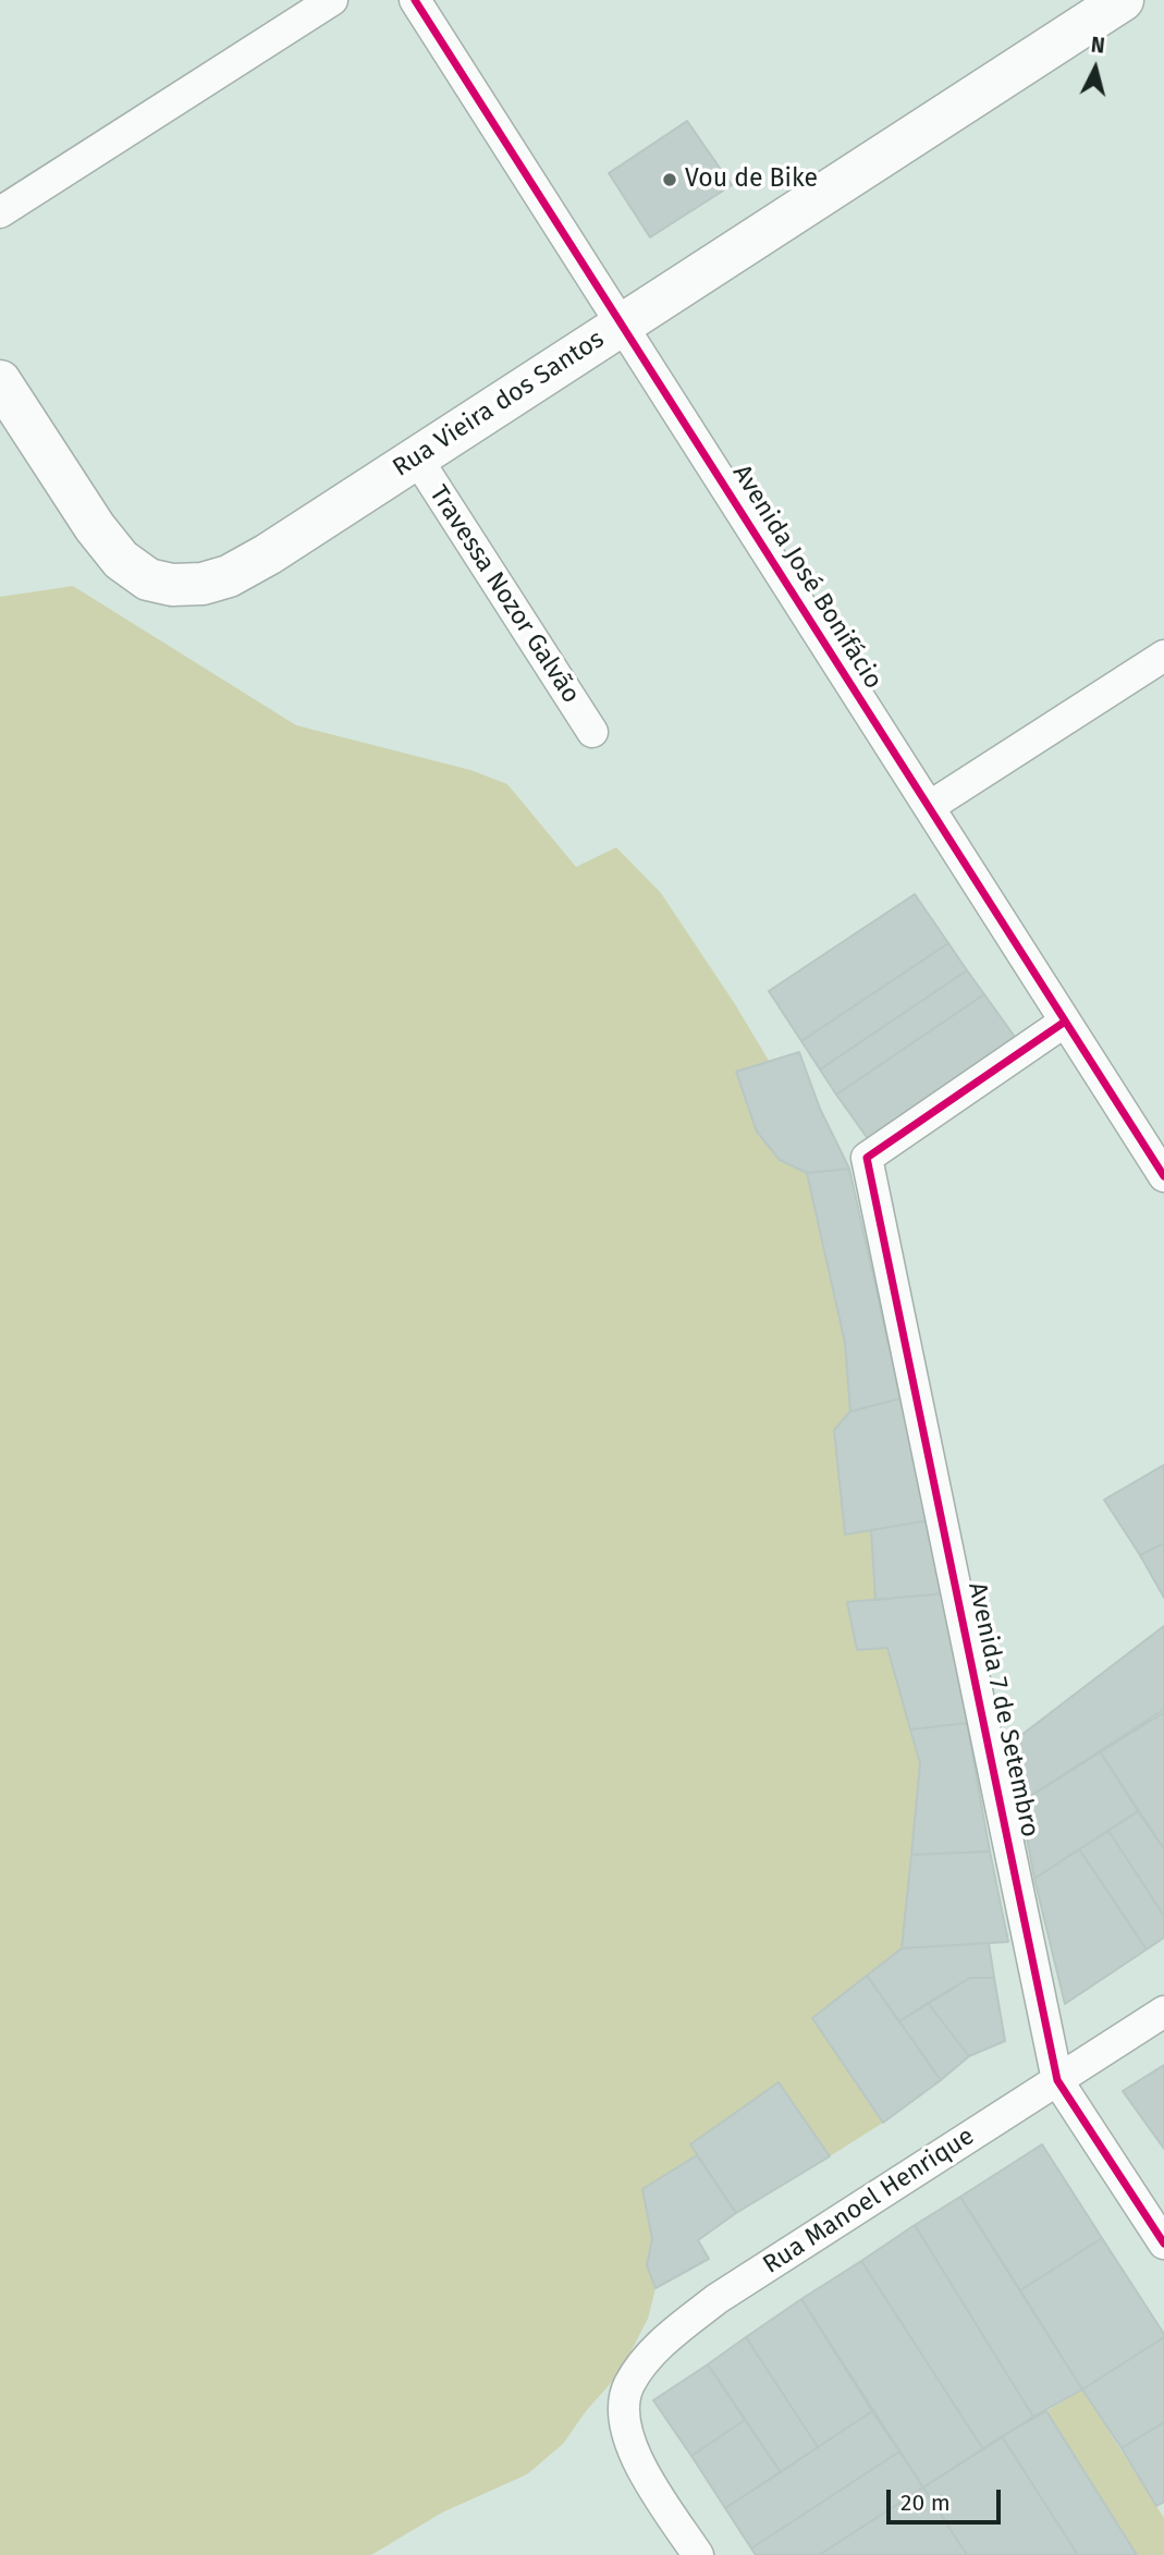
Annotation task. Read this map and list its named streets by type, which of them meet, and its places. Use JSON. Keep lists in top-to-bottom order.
{
  "streets": {
    "main road": ["Rua Vieira dos Santos"],
    "street": [
      "Avenida José Bonifácio",
      "Travessa Nozor Galvão",
      "Avenida 7 de Setembro",
      "Rua Manoel Henrique"
    ]
  },
  "crossings": [
    ["Rua Vieira dos Santos", "Avenida José Bonifácio"],
    ["Rua Vieira dos Santos", "Travessa Nozor Galvão"],
    ["Avenida José Bonifácio", "Avenida 7 de Setembro"],
    ["Avenida 7 de Setembro", "Rua Manoel Henrique"]
  ],
  "places": ["Vou de Bike"],
  "scale_bar": "20 m",
  "north": "top"
}
